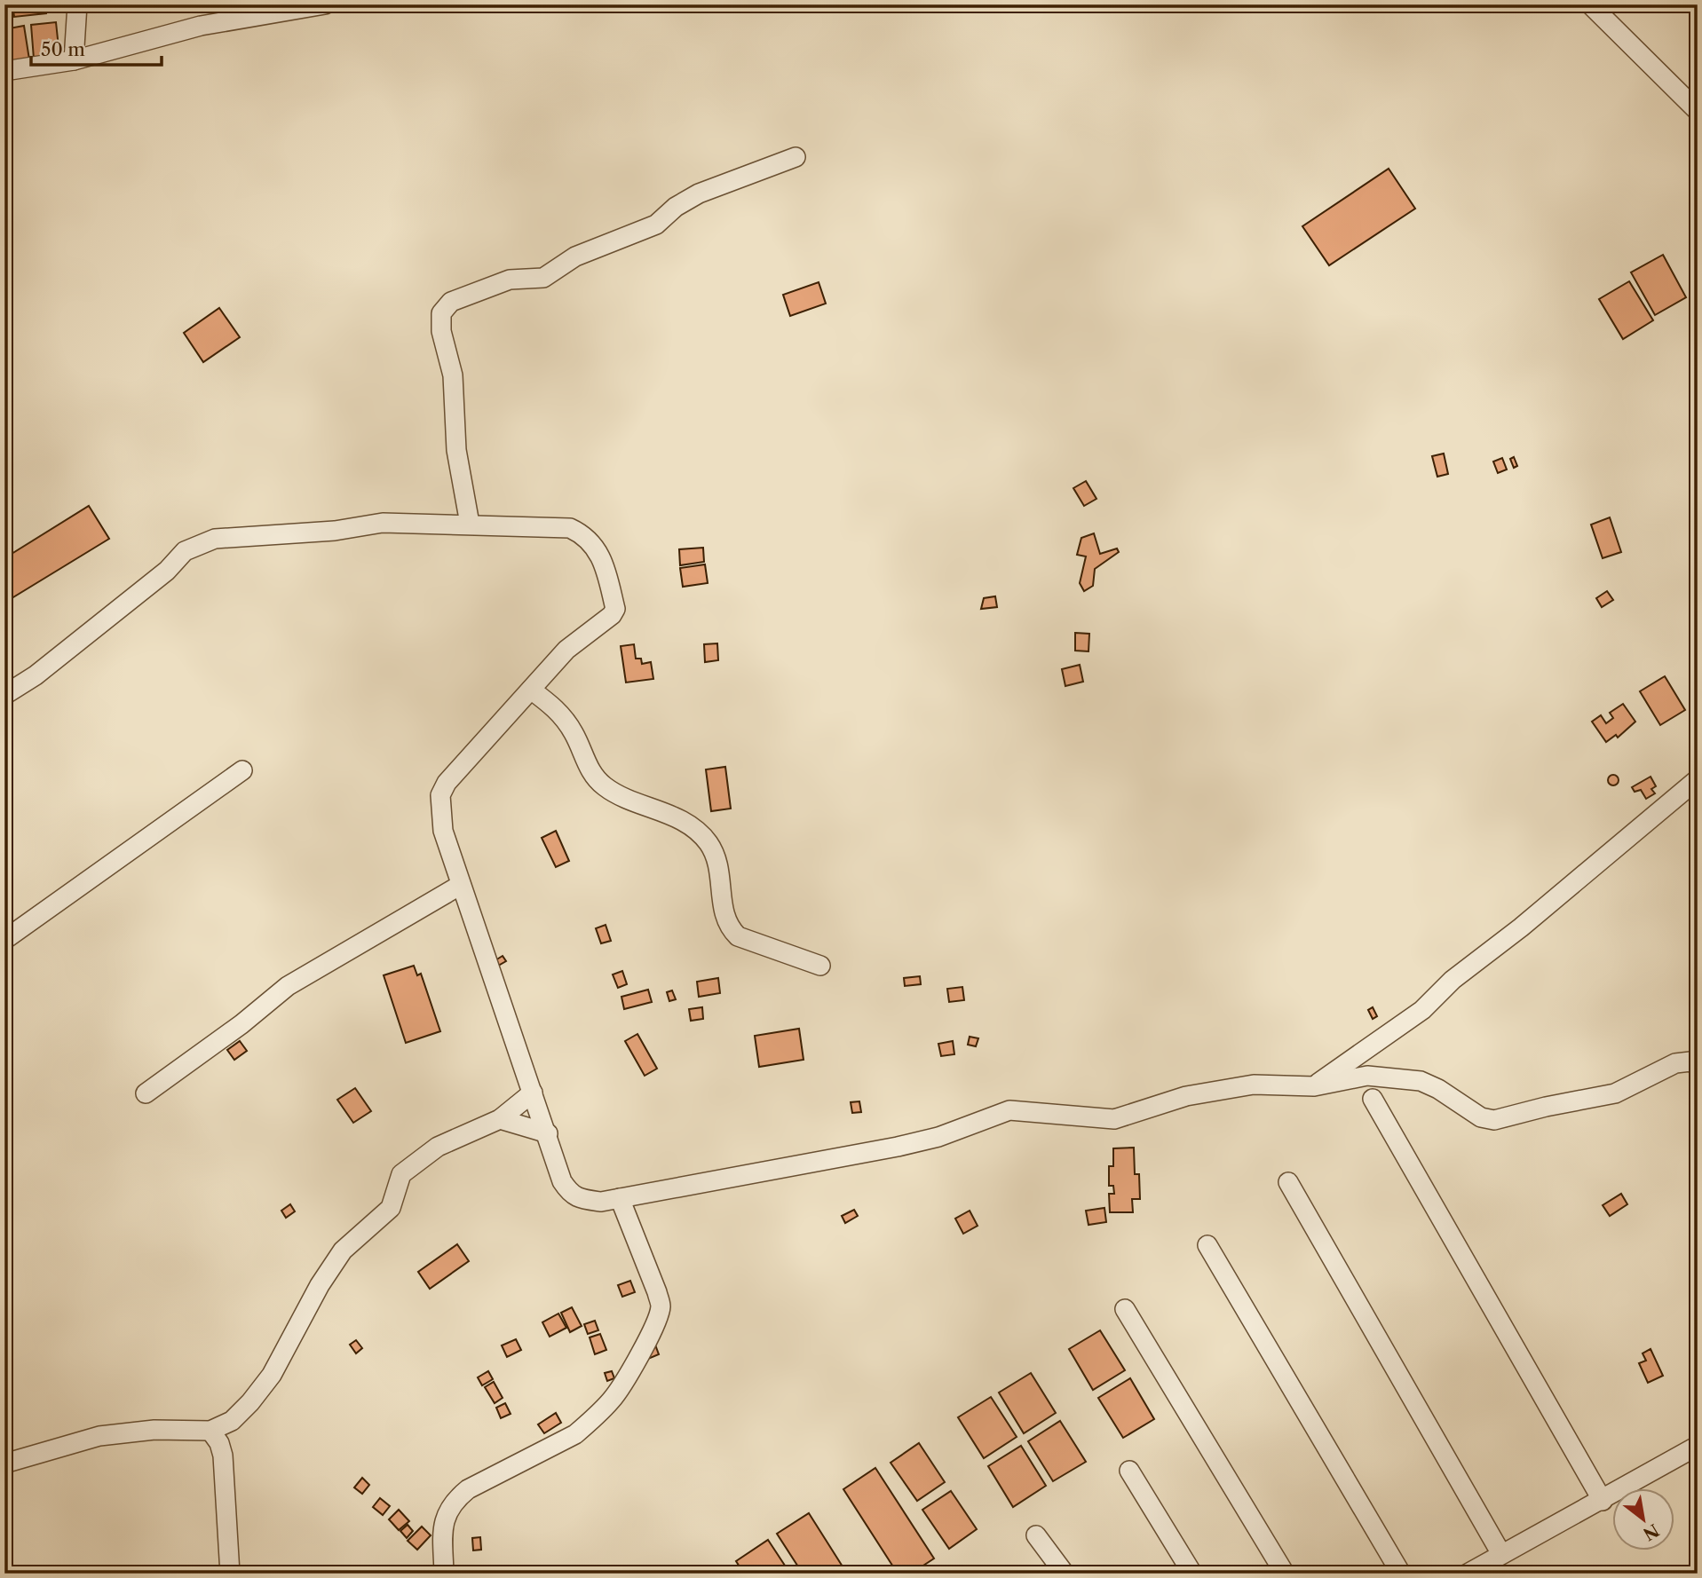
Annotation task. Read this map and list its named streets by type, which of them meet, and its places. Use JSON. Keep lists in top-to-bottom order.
{
  "scale_bar": "50 m",
  "north": "bottom right"
}
